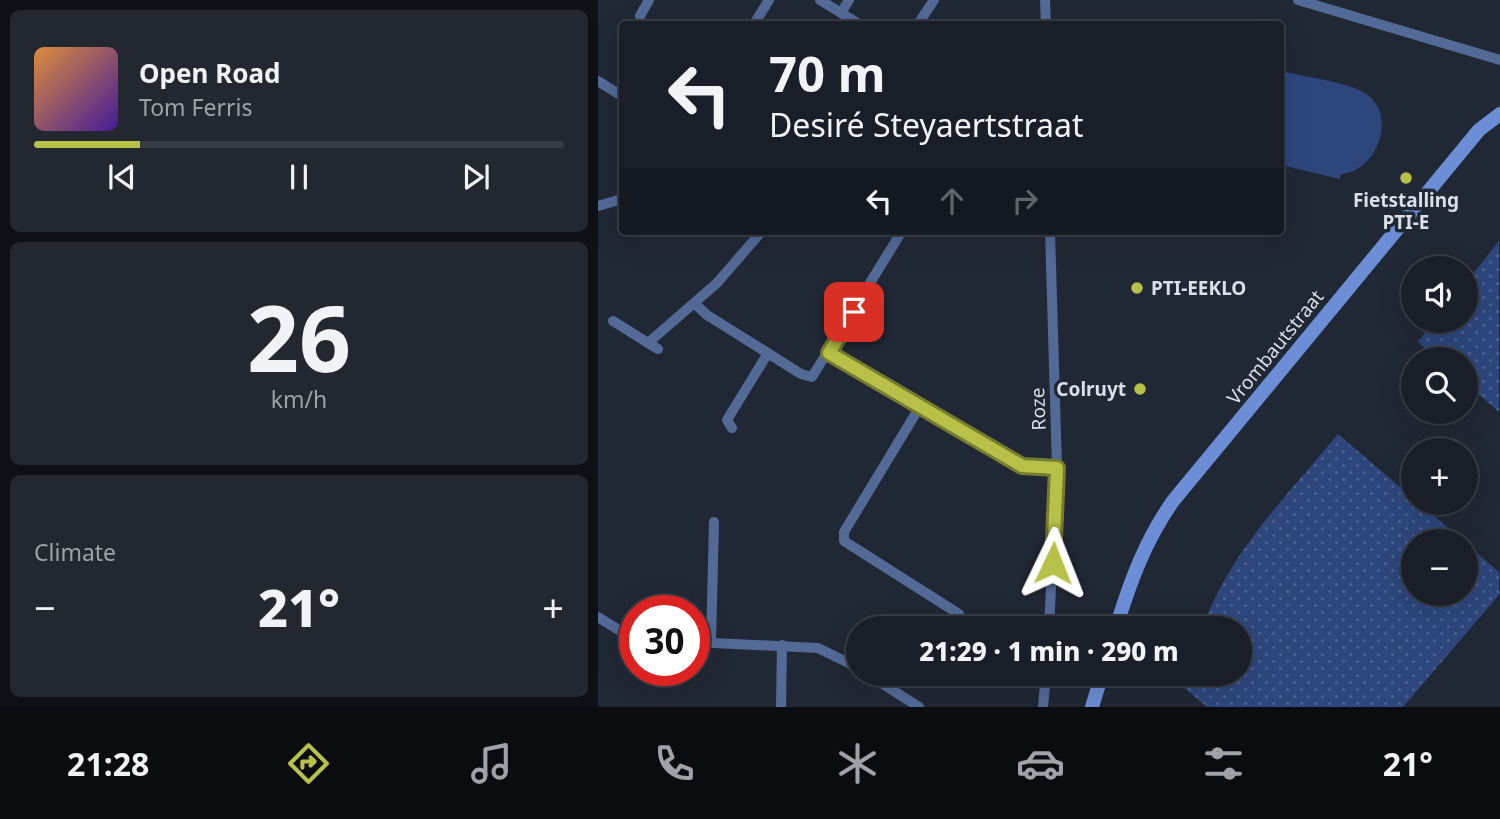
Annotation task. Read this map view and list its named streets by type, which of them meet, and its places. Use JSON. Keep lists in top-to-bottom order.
{
  "streets": {
    "street": ["Vrombautstraat", "Roze"]
  },
  "places": ["Fietstalling PTI-E", "PTI-EEKLO", "Colruyt"],
  "page": {
    "turn": ["70 m", "Desiré Steyaertstraat"],
    "song": ["Open Road", "Tom Ferris"],
    "tile": [
      ["26", "km/h"],
      "Climate"
    ],
    "map_buttons": ["+", "−"],
    "heat": ["−", "21°", "+"],
    "limit": "30",
    "trip": "21:29 · 1 min · 290 m",
    "tabs": ["21:28", "21°"]
  }
}
